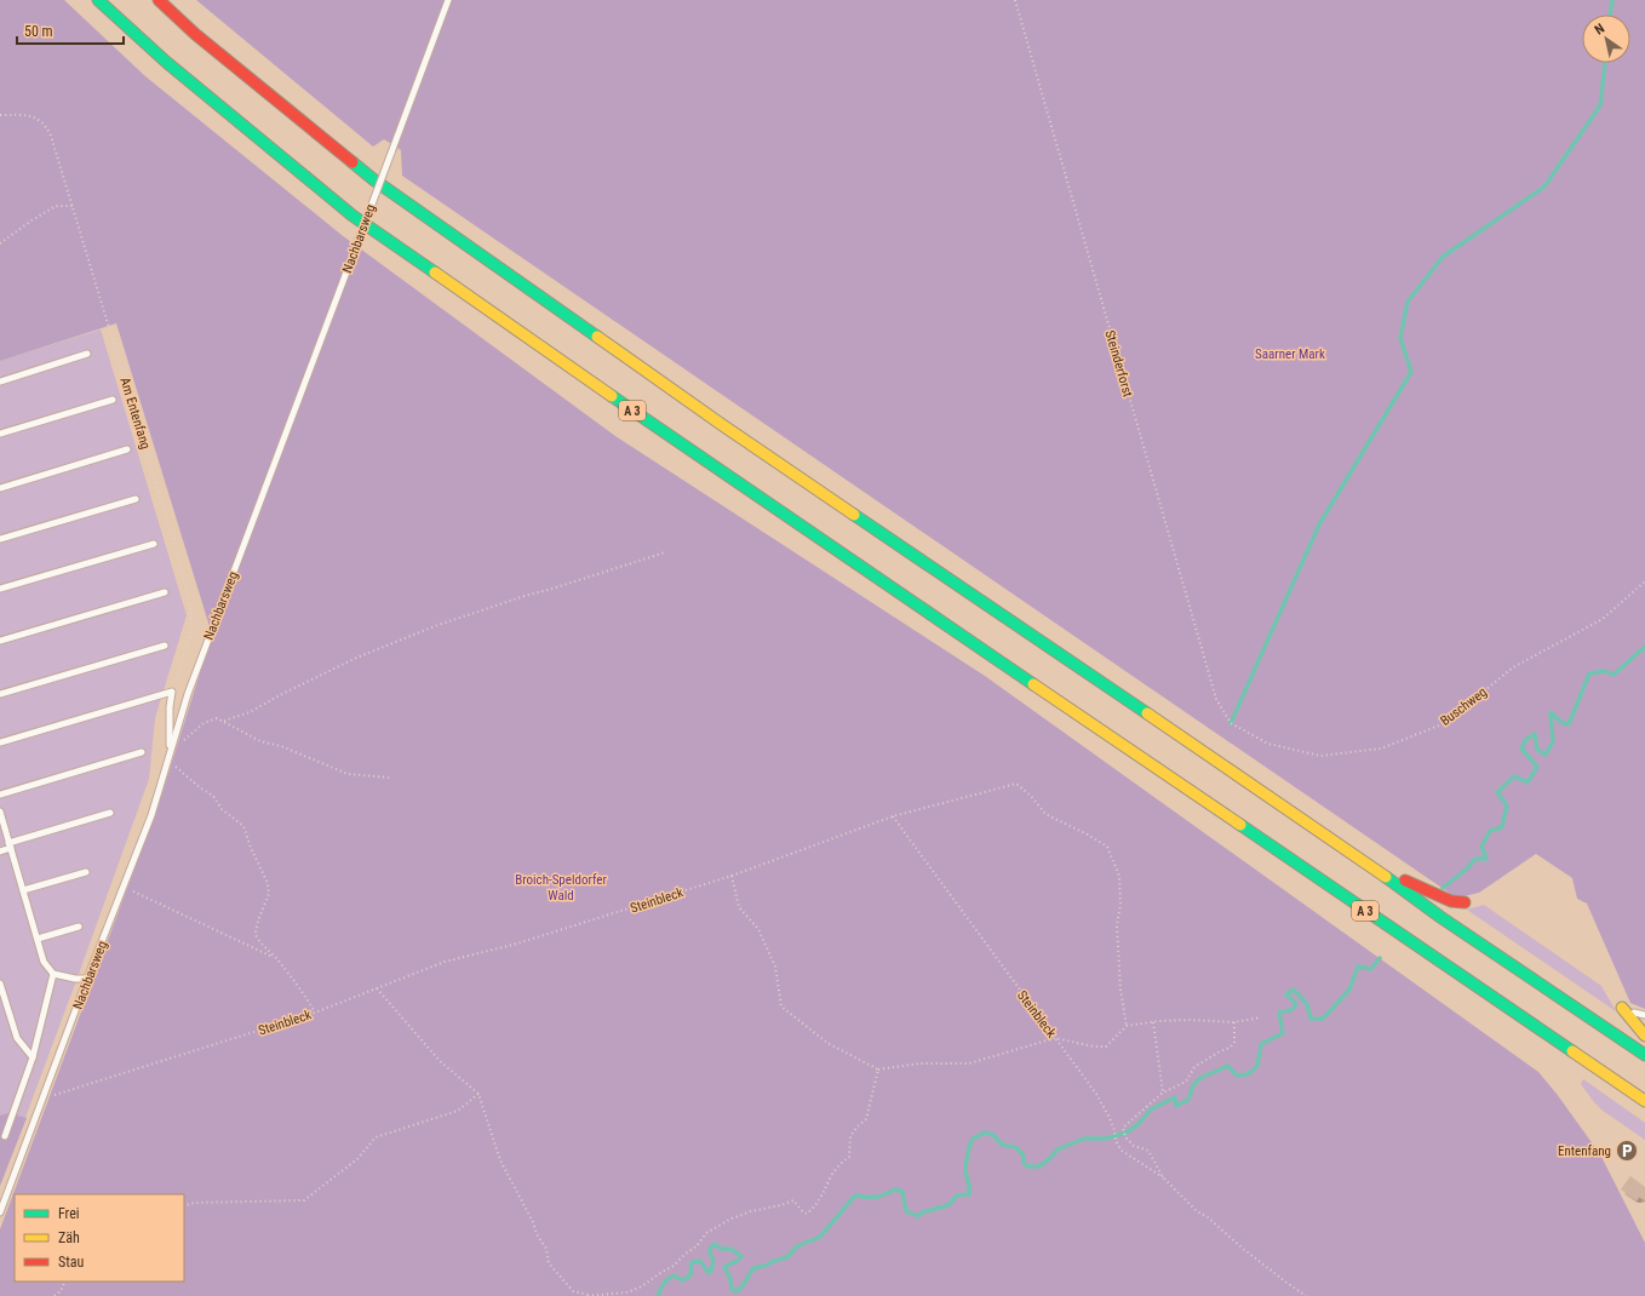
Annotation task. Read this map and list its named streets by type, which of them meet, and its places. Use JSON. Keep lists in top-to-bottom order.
{
  "streets": {
    "highway": ["A 3"],
    "lane": ["Nachbarsweg"],
    "path": [
      "Steinderforst",
      "Am Entenfang",
      "Buschweg",
      "Steinbleck"
    ]
  },
  "crossings": [
    ["Nachbarsweg", "Steinbleck"],
    ["Steinderforst", "Buschweg"]
  ],
  "parks": ["Saarner Mark", "Broich-Speldorfer Wald"],
  "places": {
    "parking": ["Entenfang"]
  },
  "legend": ["Frei", "Zäh", "Stau"],
  "scale_bar": "50 m",
  "north": "top left"
}
